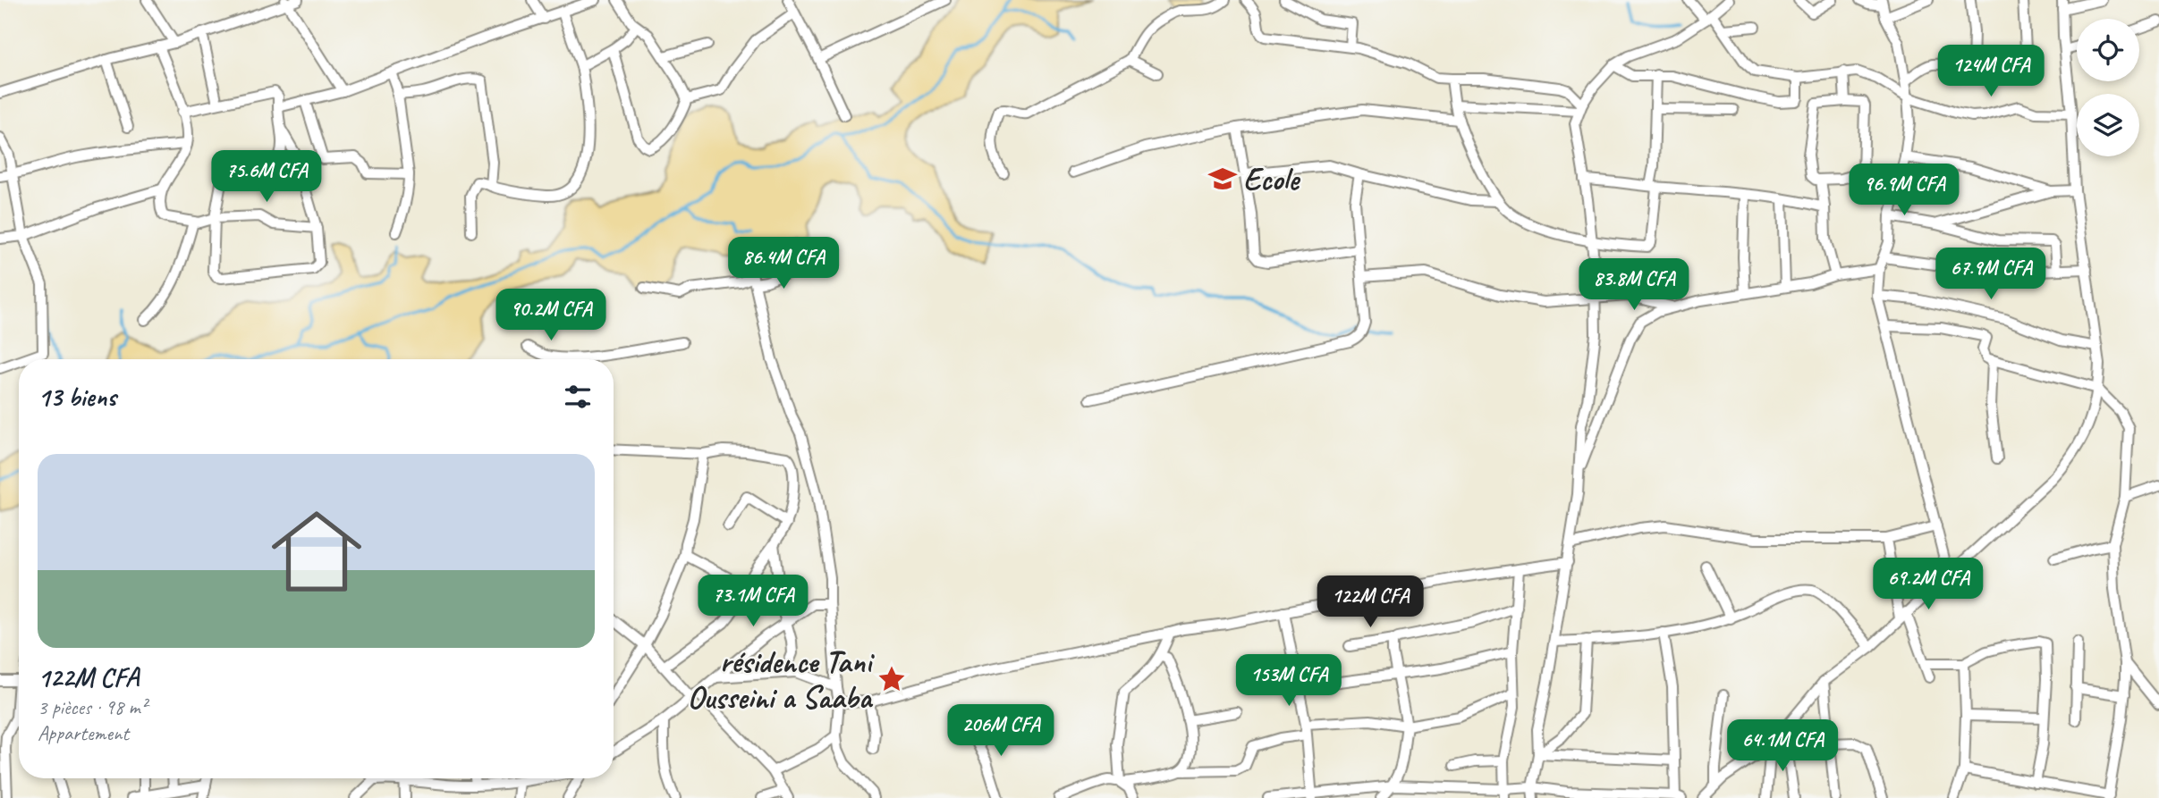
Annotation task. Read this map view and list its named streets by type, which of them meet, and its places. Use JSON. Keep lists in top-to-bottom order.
{
  "places": {
    "school or university": ["Ecole"],
    "place": ["résidence Tani Ousseini a Saaba"]
  },
  "page": {
    "price": [
      "124M CFA",
      "75.6M CFA",
      "96.9M CFA",
      "86.4M CFA",
      "67.9M CFA",
      "83.8M CFA",
      "90.2M CFA",
      "69.2M CFA",
      "73.1M CFA",
      "122M CFA",
      "153M CFA",
      "206M CFA",
      "64.1M CFA"
    ],
    "heading": "13 biens",
    "list": [
      {
        "name": "122M CFA",
        "note": "3 pièces · 98 m² · Appartement"
      }
    ]
  }
}
